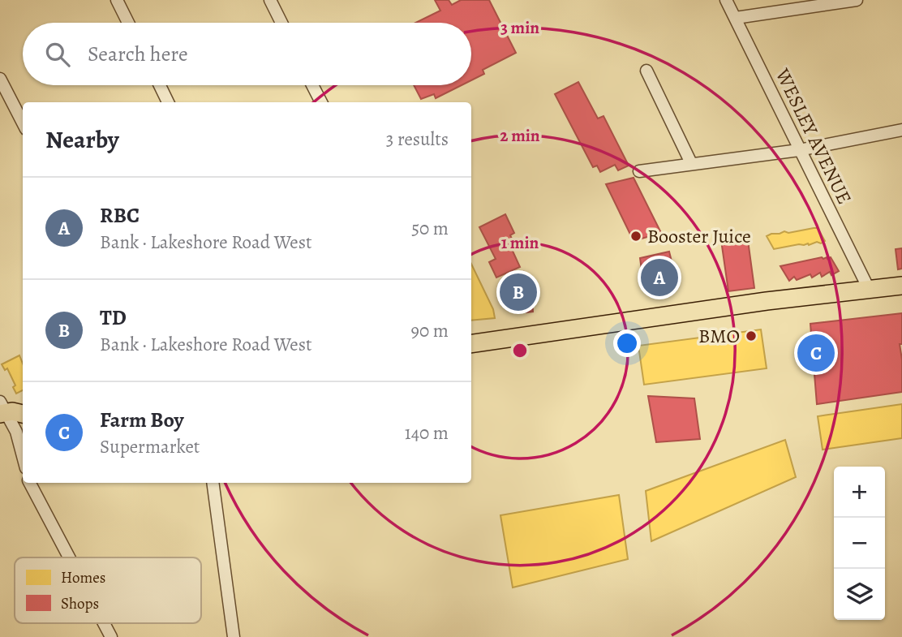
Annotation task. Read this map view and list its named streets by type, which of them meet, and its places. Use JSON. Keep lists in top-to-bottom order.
{
  "streets": {
    "street": ["WESLEY AVENUE"]
  },
  "places": ["Booster Juice", "BMO"],
  "legend": ["Homes", "Shops"],
  "page": {
    "search": "Search here",
    "heading": ["Nearby", "3 results"],
    "list": [
      {
        "mark": "A",
        "name": "RBC",
        "note": "Bank · Lakeshore Road West",
        "value": "50 m"
      },
      {
        "mark": "B",
        "name": "TD",
        "note": "Bank · Lakeshore Road West",
        "value": "90 m"
      },
      {
        "mark": "C",
        "name": "Farm Boy",
        "note": "Supermarket",
        "value": "140 m"
      }
    ],
    "pins": ["A", "B", "C"],
    "map_buttons": ["+", "−"]
  },
  "rings": ["3 min", "2 min", "1 min"]
}
